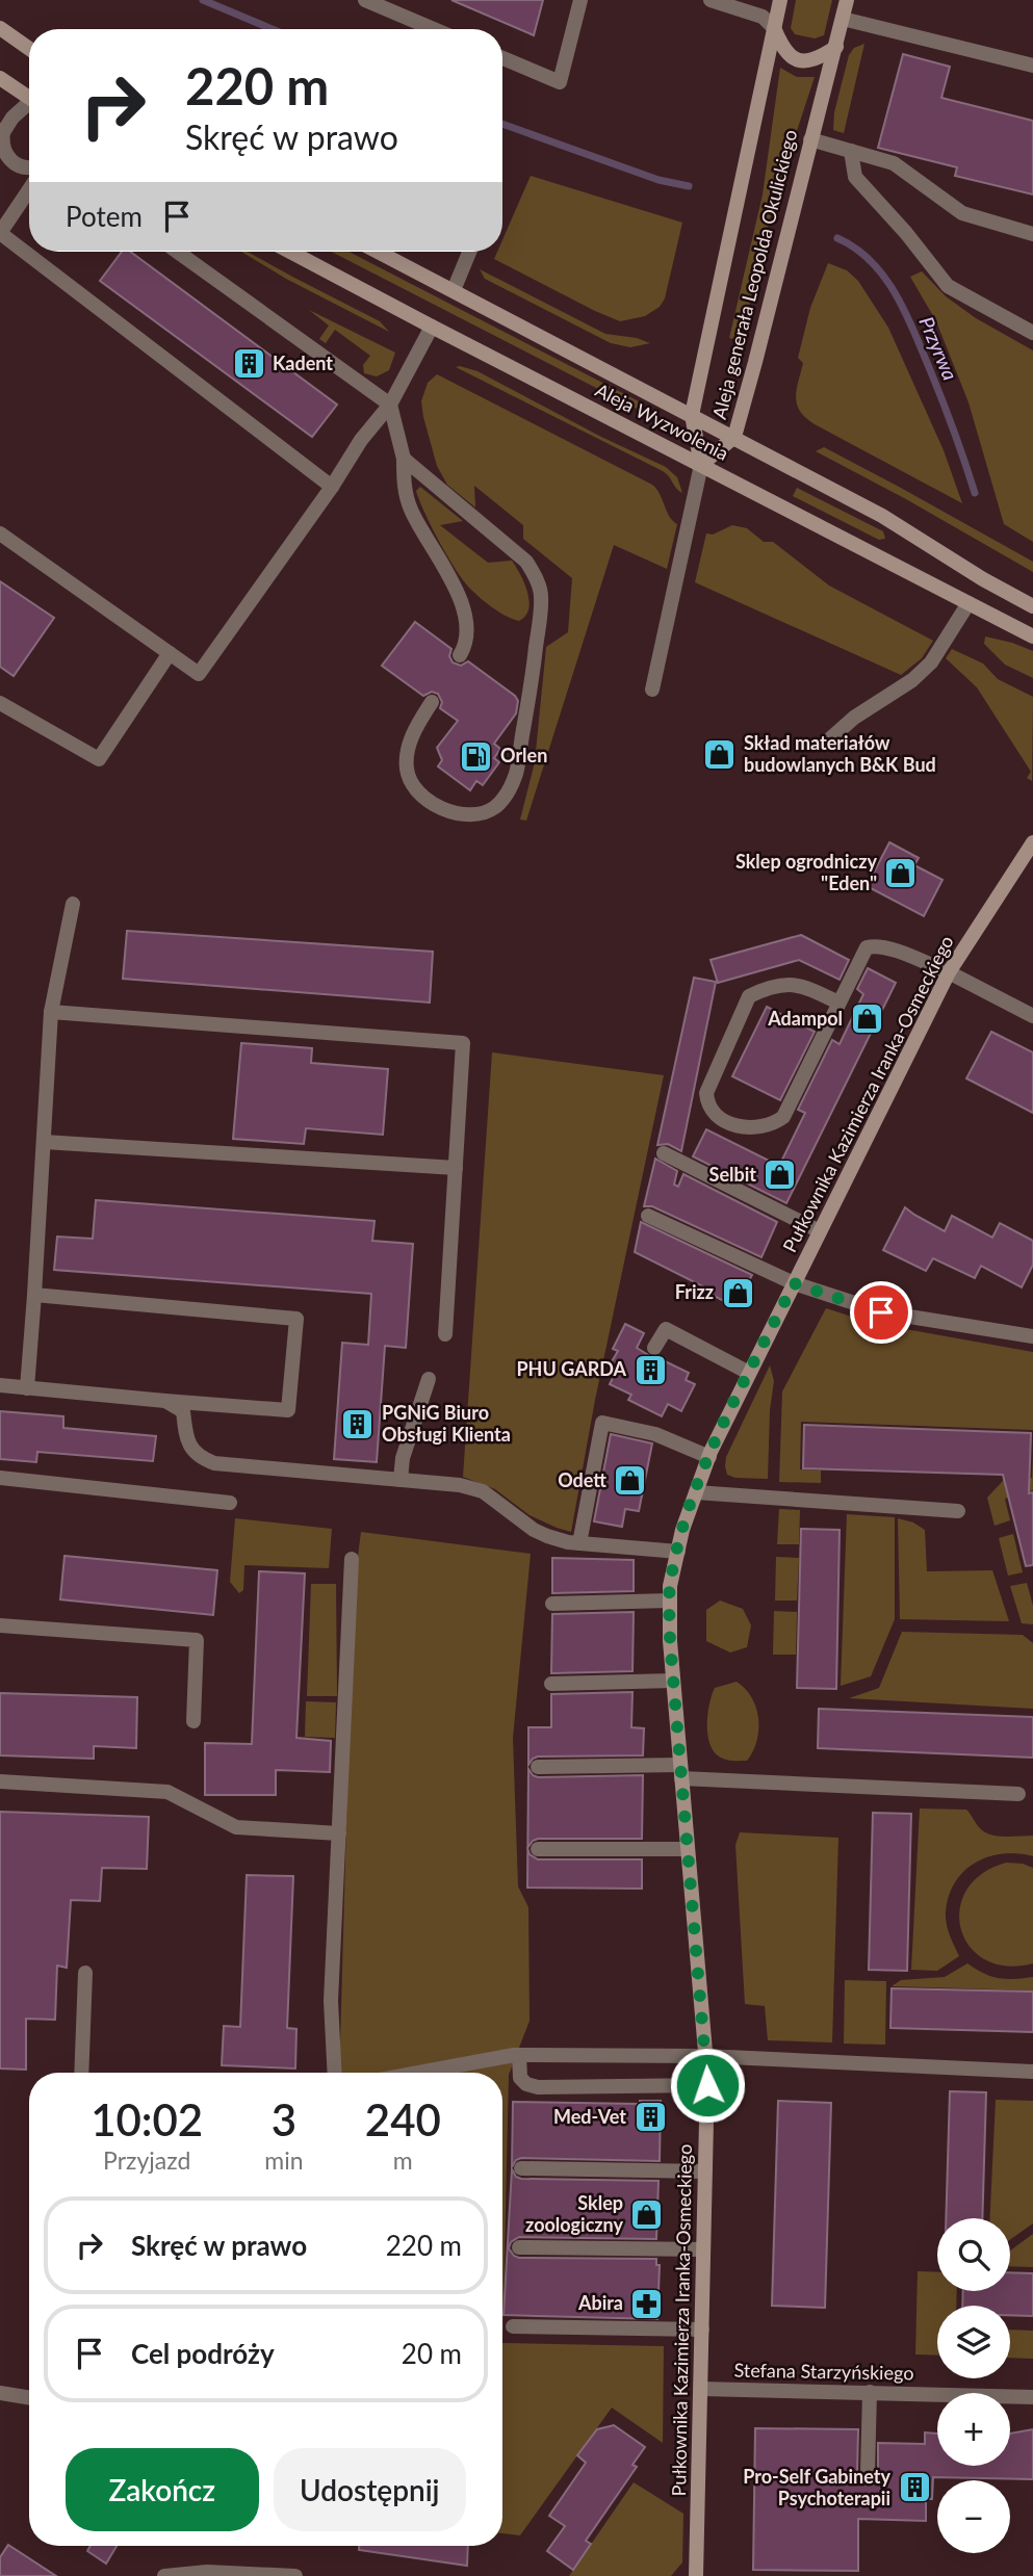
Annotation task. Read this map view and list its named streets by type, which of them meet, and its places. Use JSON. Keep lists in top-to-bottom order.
{
  "streets": {
    "main road": ["Aleja generała Leopolda Okulickiego", "Aleja Wyzwolenia", "Pułkownika Kazimierza Iranka-Osmeckiego"],
    "street": ["Stefana Starzyńskiego"]
  },
  "crossings": [
    ["Aleja generała Leopolda Okulickiego", "Aleja Wyzwolenia"],
    ["Pułkownika Kazimierza Iranka-Osmeckiego", "Stefana Starzyńskiego"]
  ],
  "water": ["Przyrwa"],
  "places": {
    "building": [
      "Kadent",
      "PHU GARDA",
      "PGNiG Biuro Obsługi Klienta",
      "Med-Vet",
      "Pro-Self Gabinety Psychoterapii"
    ],
    "shop": [
      "Skład materiałów budowlanych B&K Bud",
      "Sklep ogrodniczy \"Eden\"",
      "Adampol",
      "Selbit",
      "Frizz",
      "Odett",
      "Sklep zoologiczny"
    ],
    "fuel station": ["Orlen"],
    "pharmacy": ["Abira"]
  },
  "page": {
    "turn": ["220 m", "Skręć w prawo"],
    "then": "Potem",
    "eta": [
      "10:02",
      "Przyjazd",
      "3",
      "min",
      "240",
      "m"
    ],
    "list": [
      {
        "name": "Skręć w prawo",
        "value": "220 m"
      },
      {
        "name": "Cel podróży",
        "value": "20 m"
      }
    ],
    "map_buttons": ["+", "−"],
    "buttons": ["Zakończ", "Udostępnij"]
  }
}
